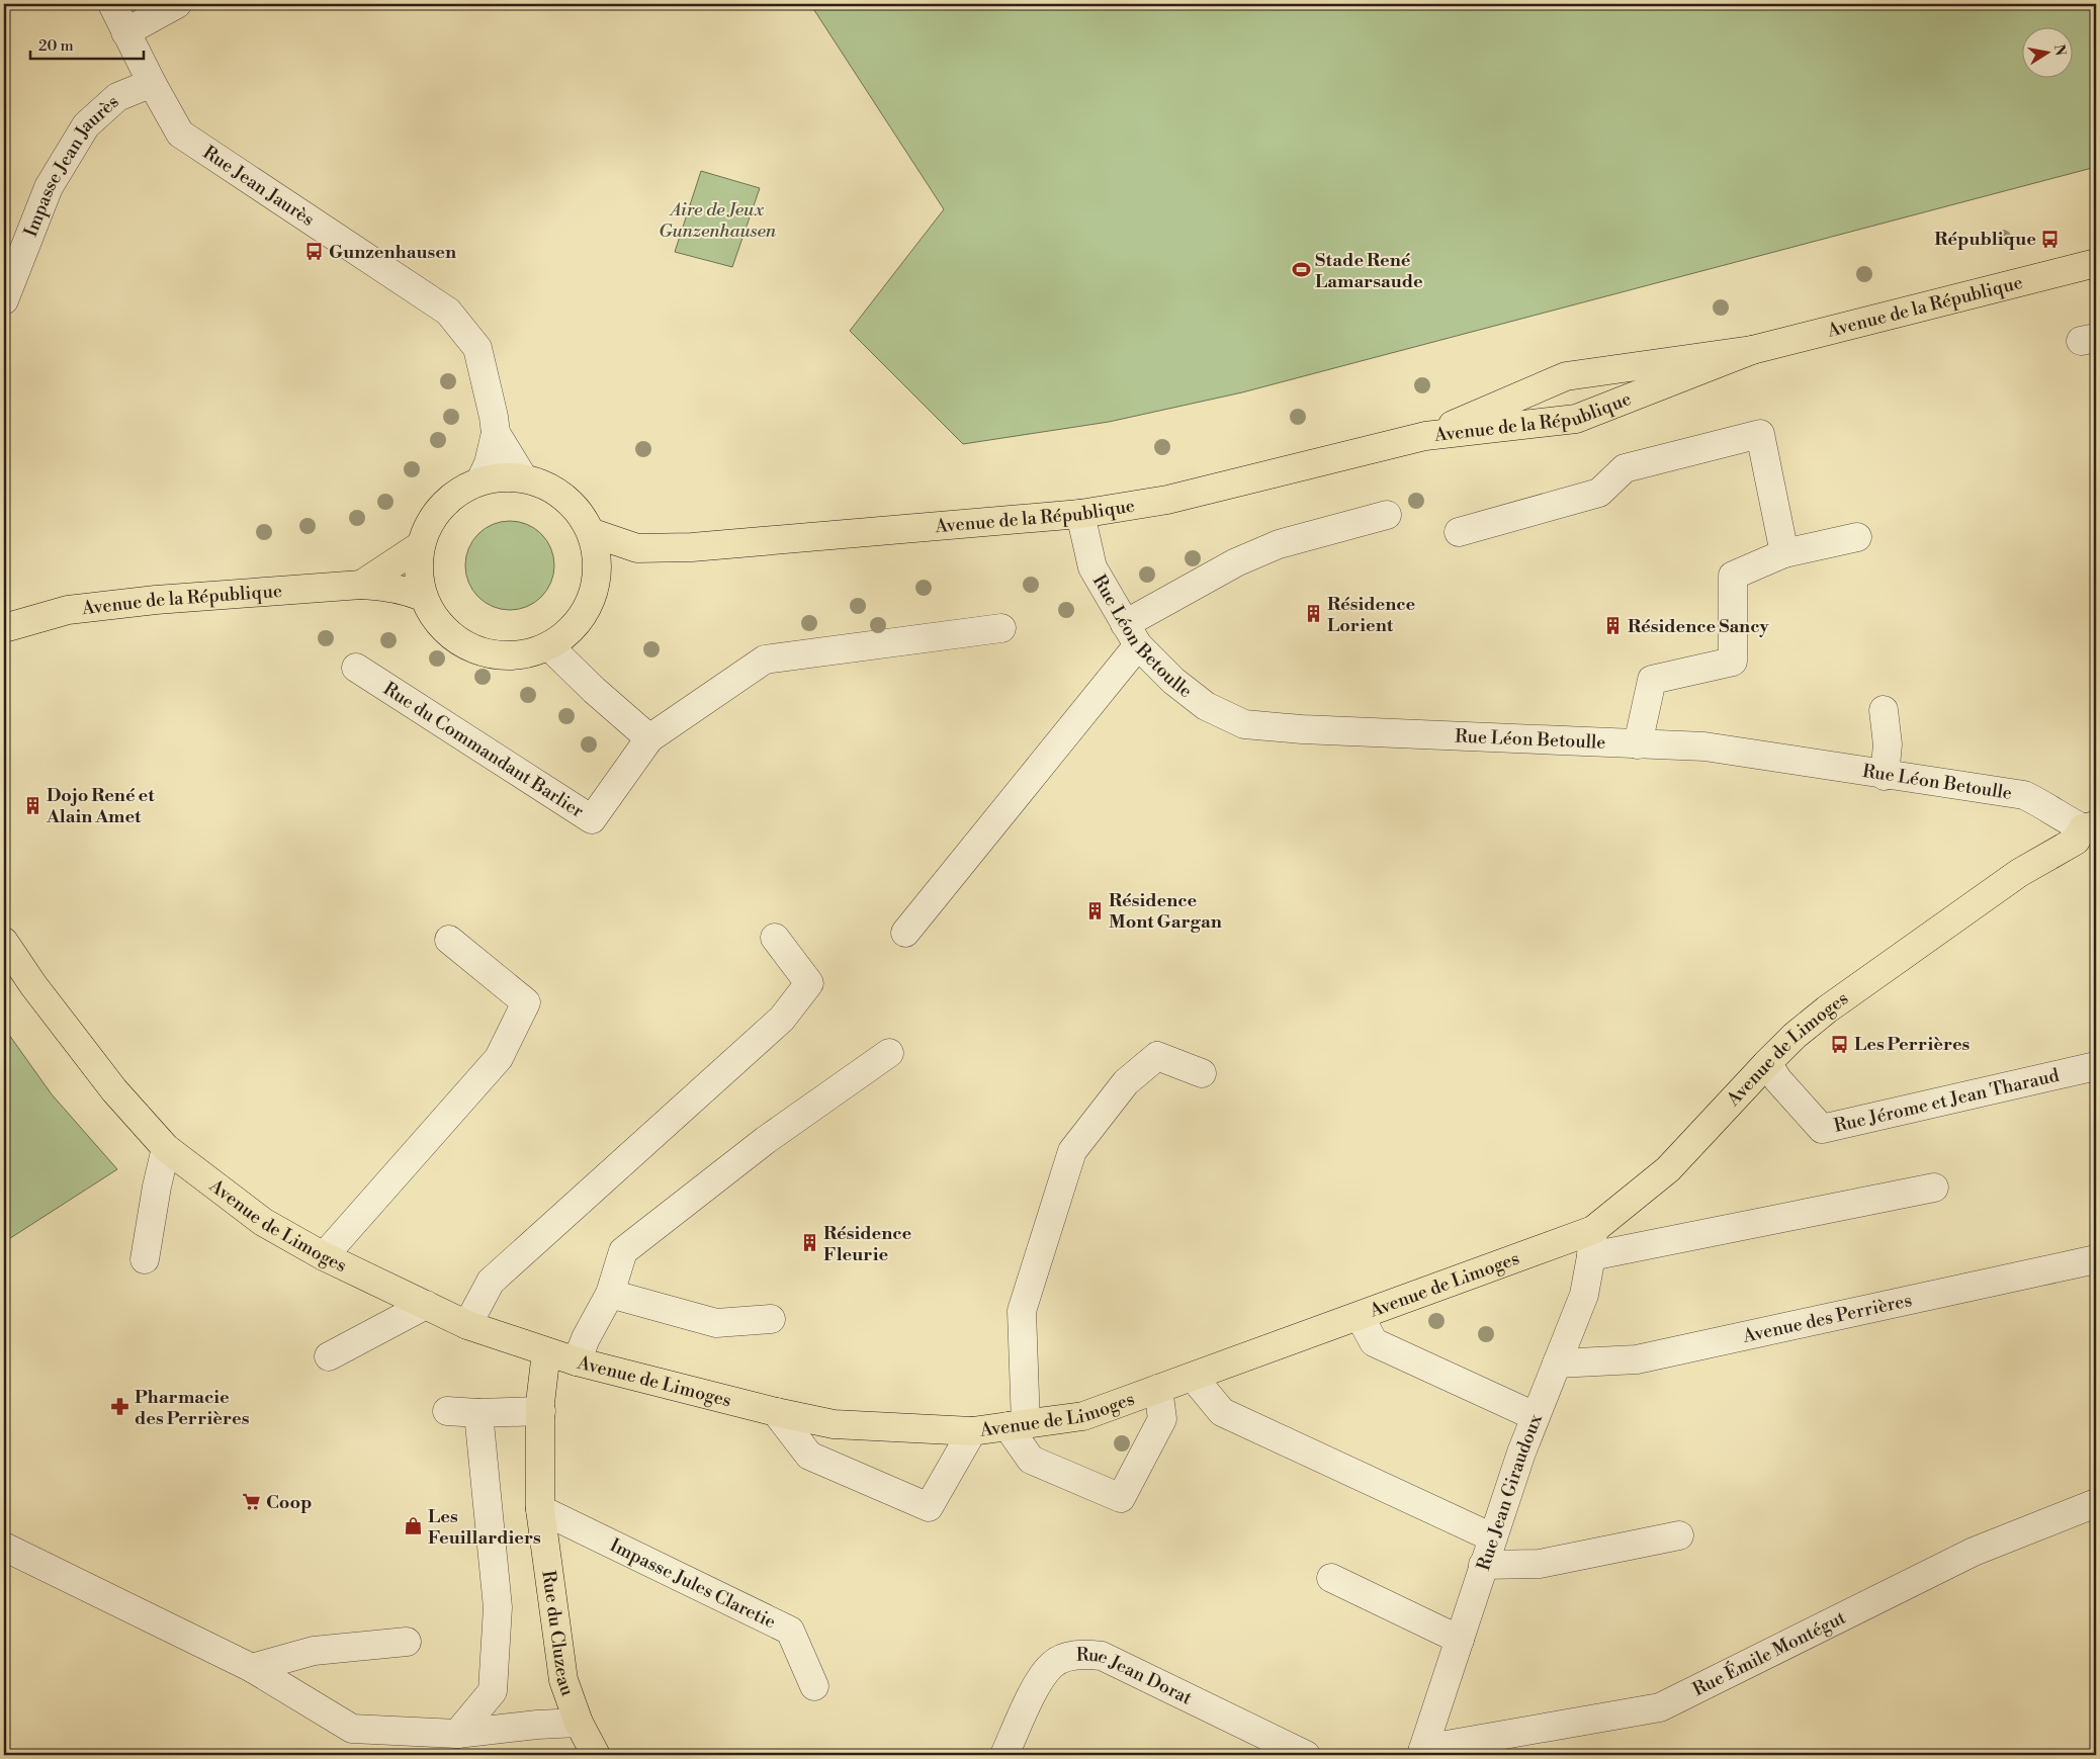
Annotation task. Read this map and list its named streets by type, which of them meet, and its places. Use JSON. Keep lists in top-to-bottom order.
{
  "streets": {
    "main road": ["Avenue de la République", "Avenue de Limoges", "Rue du Cluzeau"],
    "street": [
      "Impasse Jean Jaurès",
      "Rue Jean Jaurès",
      "Rue Léon Betoulle",
      "Rue du Commandant Barlier",
      "Rue Jérome et Jean Tharaud",
      "Avenue des Perrières",
      "Rue Jean Giraudoux",
      "Impasse Jules Claretie",
      "Rue Émile Montégut",
      "Rue Jean Dorat"
    ]
  },
  "crossings": [
    ["Impasse Jean Jaurès", "Rue Jean Jaurès"],
    ["Rue Jean Jaurès", "Avenue de la République"],
    ["Avenue de la République", "Rue Léon Betoulle"],
    ["Rue Léon Betoulle", "Avenue de Limoges"],
    ["Avenue de Limoges", "Rue Jérome et Jean Tharaud"],
    ["Avenue de Limoges", "Rue Jean Giraudoux"],
    ["Avenue de Limoges", "Rue du Cluzeau"],
    ["Avenue des Perrières", "Rue Jean Giraudoux"],
    ["Rue Jean Giraudoux", "Rue Émile Montégut"],
    ["Impasse Jules Claretie", "Rue du Cluzeau"]
  ],
  "parks": ["Aire de Jeux Gunzenhausen"],
  "places": {
    "bus stop": ["République", "Gunzenhausen", "Les Perrières"],
    "sports": ["Stade René Lamarsaude"],
    "building": [
      "Résidence Lorient",
      "Résidence Sancy",
      "Dojo René et Alain Amet",
      "Résidence Mont Gargan",
      "Résidence Fleurie"
    ],
    "pharmacy": ["Pharmacie des Perrières"],
    "supermarket": ["Coop"],
    "shop": ["Les Feuillardiers"]
  },
  "scale_bar": "20 m",
  "north": "right"
}
